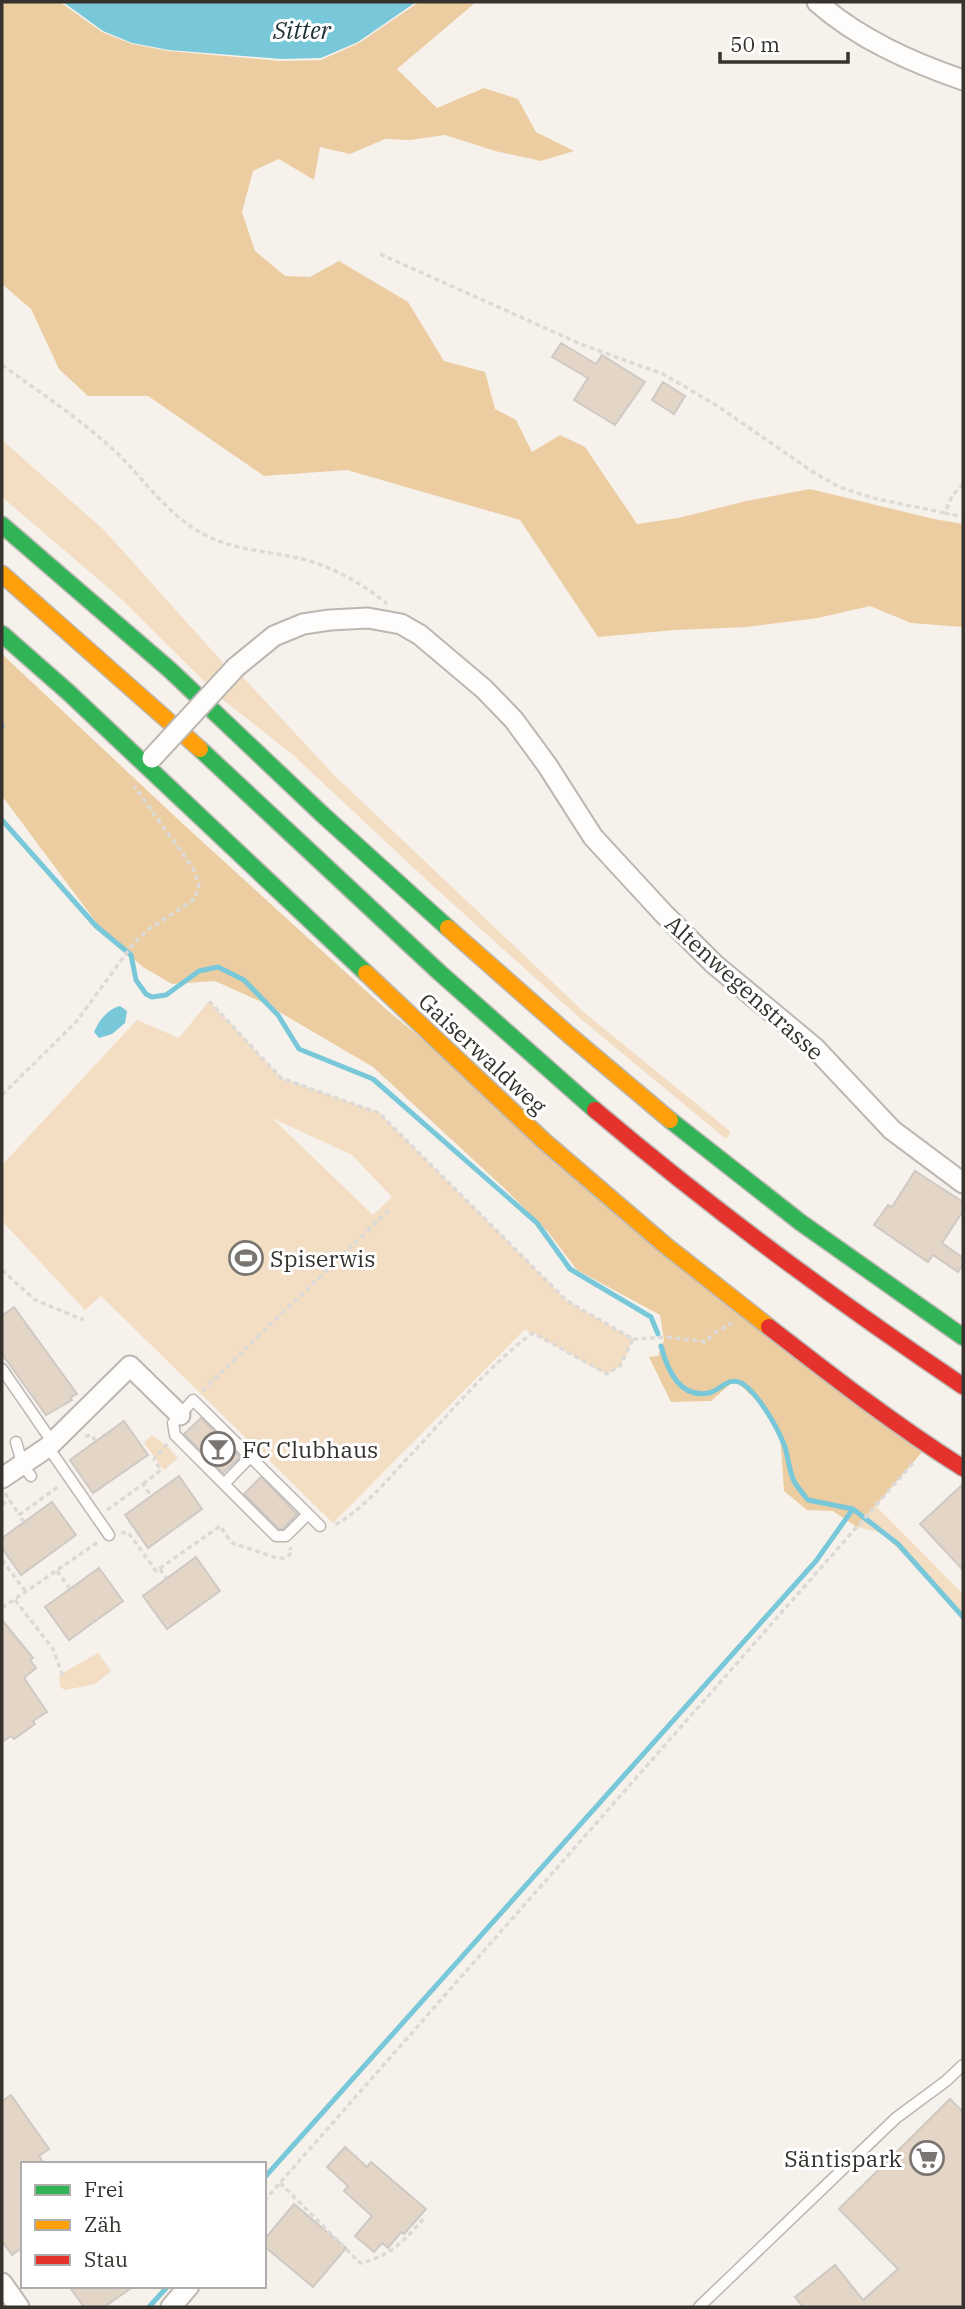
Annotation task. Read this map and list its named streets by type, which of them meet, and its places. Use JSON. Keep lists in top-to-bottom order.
{
  "streets": {
    "main road": ["Gaiserwaldweg"],
    "street": ["Altenwegenstrasse"]
  },
  "crossings": [
    ["Altenwegenstrasse", "Gaiserwaldweg"]
  ],
  "water": ["Sitter"],
  "places": {
    "sports": ["Spiserwis"],
    "bar": ["FC Clubhaus"],
    "supermarket": ["Säntispark"]
  },
  "legend": ["Frei", "Zäh", "Stau"],
  "scale_bar": "50 m"
}
